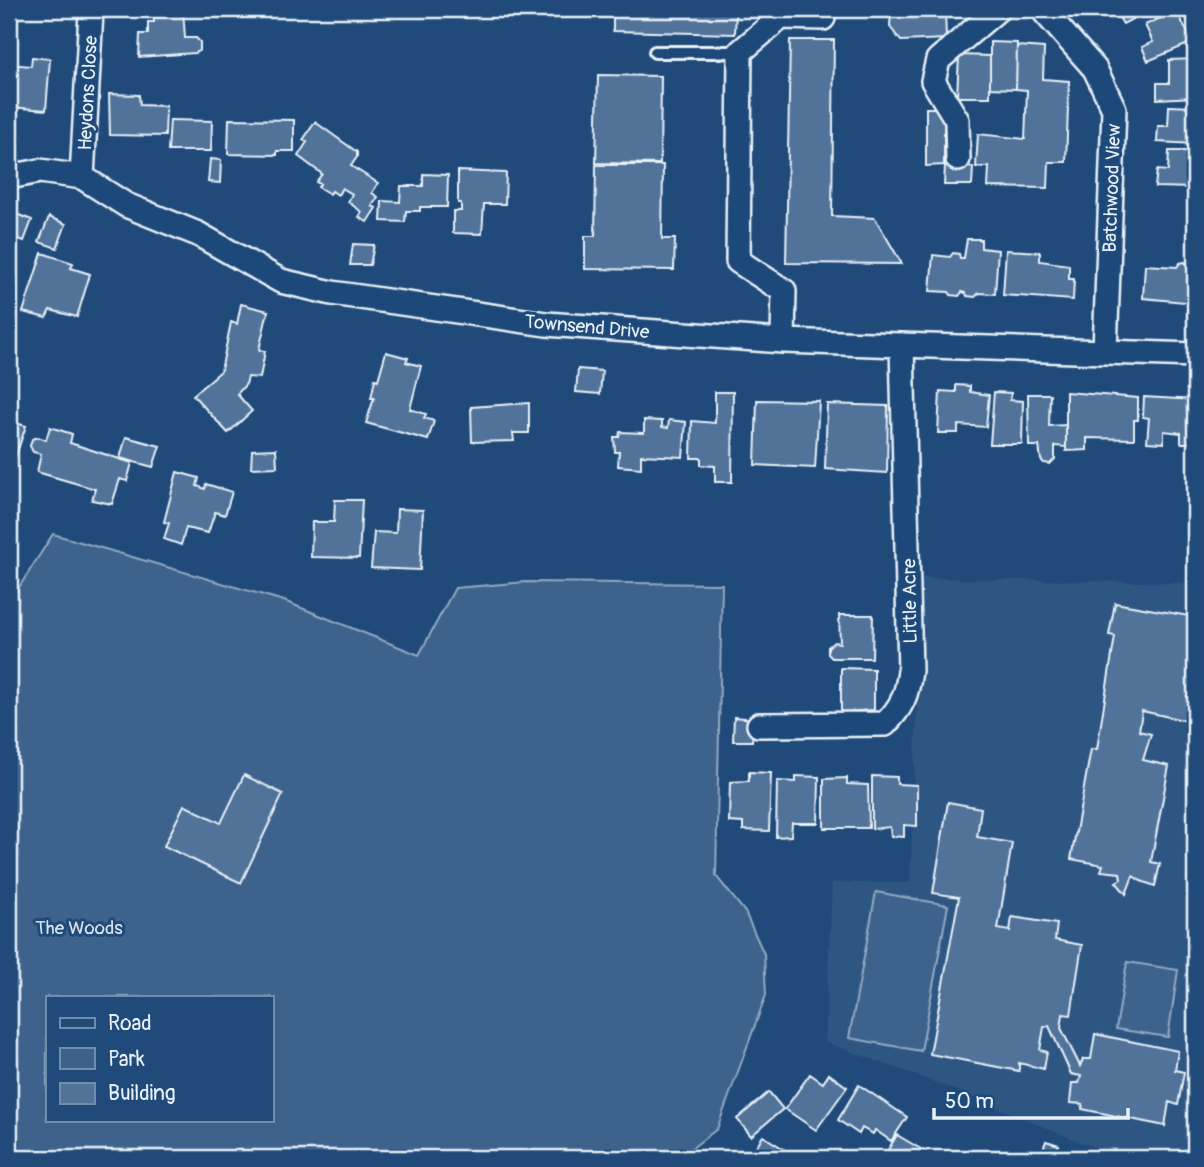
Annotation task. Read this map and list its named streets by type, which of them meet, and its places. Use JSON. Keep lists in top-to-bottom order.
{
  "streets": {
    "street": [
      "Heydons Close",
      "Batchwood View",
      "Townsend Drive",
      "Little Acre"
    ]
  },
  "crossings": [
    ["Heydons Close", "Townsend Drive"],
    ["Batchwood View", "Townsend Drive"],
    ["Townsend Drive", "Little Acre"]
  ],
  "parks": ["The Woods"],
  "legend": ["Road", "Park", "Building"],
  "scale_bar": "50 m"
}
